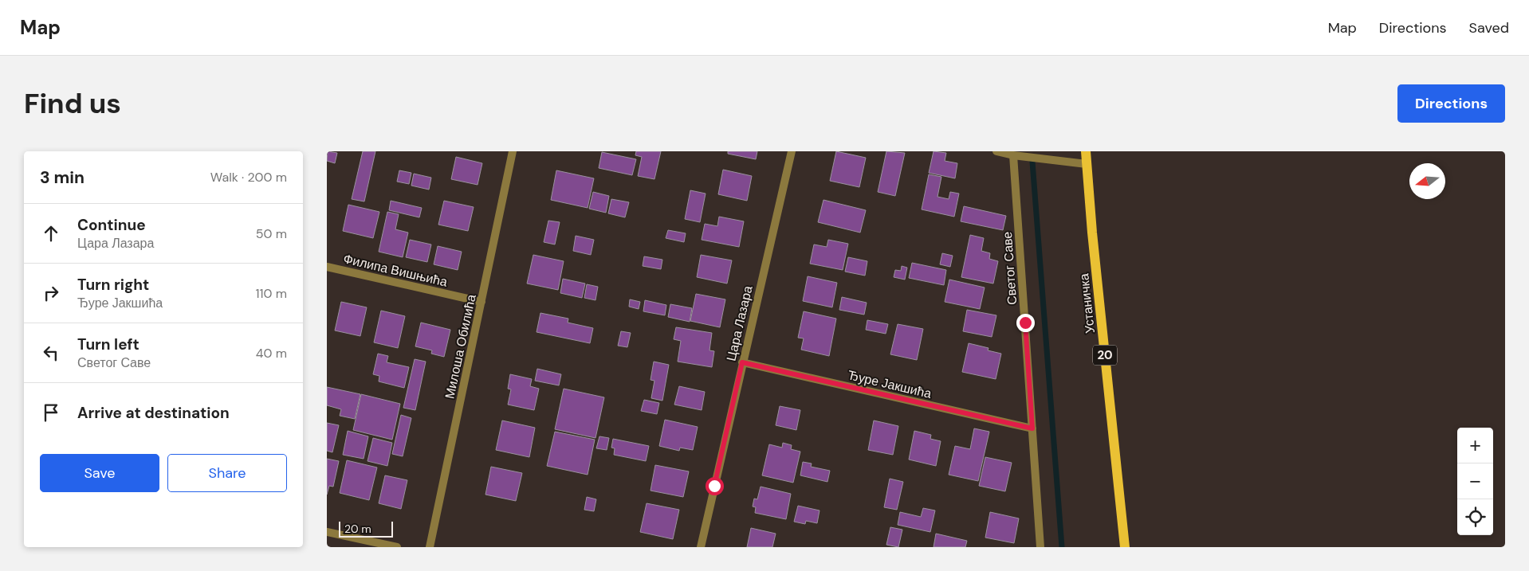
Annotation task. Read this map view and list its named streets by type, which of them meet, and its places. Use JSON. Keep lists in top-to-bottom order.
{
  "streets": {
    "main road": ["Устаничка", "20"],
    "street": [
      "Светог Саве",
      "Филипа Вишњића",
      "Цара Лазара",
      "Милоша Обилића",
      "Ђуре Јакшића"
    ]
  },
  "crossings": [
    ["Светог Саве", "Ђуре Јакшића"],
    ["Филипа Вишњића", "Милоша Обилића"],
    ["Цара Лазара", "Ђуре Јакшића"]
  ],
  "scale_bar": "20 m",
  "north": "left",
  "page": {
    "header": "Map",
    "nav": ["Map", "Directions", "Saved"],
    "buttons": [
      "Directions",
      ["Save", "Share"]
    ],
    "title": "Find us",
    "heading": ["3 min", "Walk · 200 m"],
    "list": [
      ["Continue", "Цара Лазара", "50 m"],
      ["Turn right", "Ђуре Јакшића", "110 m"],
      ["Turn left", "Светог Саве", "40 m"],
      "Arrive at destination"
    ],
    "map_buttons": ["+", "−"],
    "scale": "20 m"
  }
}
